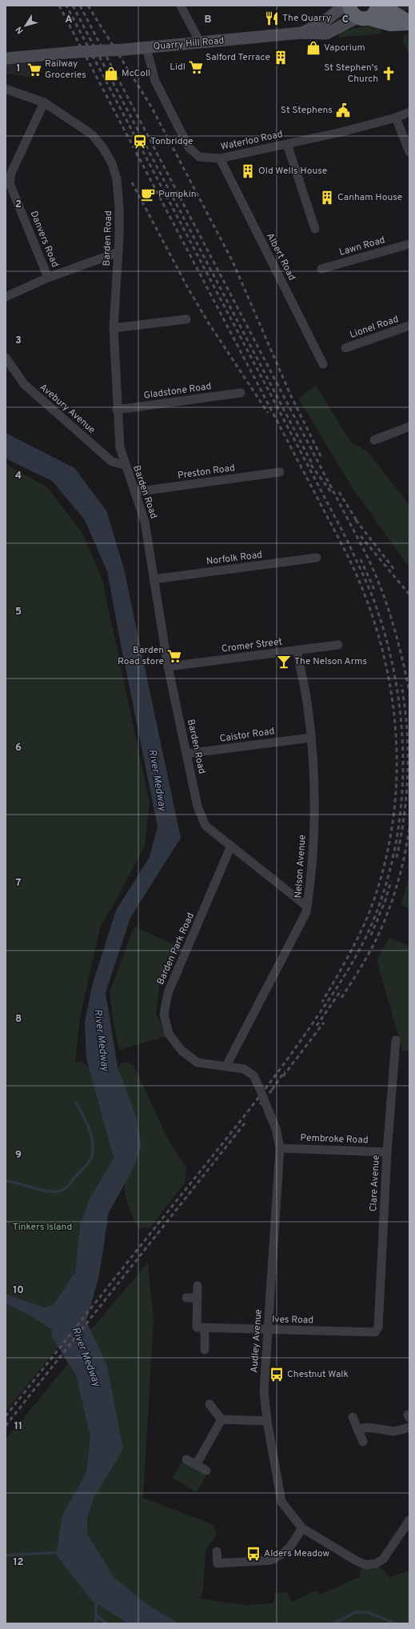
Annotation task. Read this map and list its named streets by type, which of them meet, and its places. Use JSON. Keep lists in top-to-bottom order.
{
  "streets": {
    "main road": ["Quarry Hill Road"],
    "street": [
      "Waterloo Road",
      "Barden Road",
      "Danvers Road",
      "Lawn Road",
      "Albert Road",
      "Lionel Road",
      "Gladstone Road",
      "Avebury Avenue",
      "Preston Road",
      "Norfolk Road",
      "Cromer Street",
      "Caistor Road",
      "Nelson Avenue",
      "Barden Park Road",
      "Pembroke Road",
      "Clare Avenue",
      "Ives Road",
      "Audley Avenue"
    ]
  },
  "crossings": [
    ["Quarry Hill Road", "Waterloo Road"],
    ["Waterloo Road", "Albert Road"],
    ["Barden Road", "Danvers Road"],
    ["Barden Road", "Gladstone Road"],
    ["Barden Road", "Avebury Avenue"],
    ["Barden Road", "Preston Road"],
    ["Barden Road", "Norfolk Road"],
    ["Barden Road", "Cromer Street"],
    ["Barden Road", "Caistor Road"],
    ["Barden Road", "Nelson Avenue"],
    ["Barden Road", "Barden Park Road"],
    ["Cromer Street", "Nelson Avenue"],
    ["Caistor Road", "Nelson Avenue"],
    ["Nelson Avenue", "Barden Park Road"],
    ["Nelson Avenue", "Audley Avenue"],
    ["Barden Park Road", "Audley Avenue"],
    ["Pembroke Road", "Clare Avenue"],
    ["Pembroke Road", "Audley Avenue"],
    ["Clare Avenue", "Ives Road"],
    ["Ives Road", "Audley Avenue"]
  ],
  "water": ["River Medway"],
  "parks": ["Tinkers Island"],
  "places": {
    "restaurant": ["The Quarry"],
    "shop": ["Vaporium", "McColl"],
    "building": ["Salford Terrace", "Old Wells House", "Canham House"],
    "supermarket": ["Lidl", "Railway Groceries", "Barden Road store"],
    "church": ["St Stephen's Church"],
    "public building": ["St Stephens"],
    "station": ["Tonbridge"],
    "cafe": ["Pumpkin"],
    "bar": ["The Nelson Arms"],
    "bus stop": ["Chestnut Walk", "Alders Meadow"]
  },
  "north": "bottom left",
  "grid": {
    "columns": ["A", "B", "C"],
    "rows": [
      "1",
      "2",
      "3",
      "4",
      "5",
      "6",
      "7",
      "8",
      "9",
      "10",
      "11",
      "12"
    ]
  }
}
